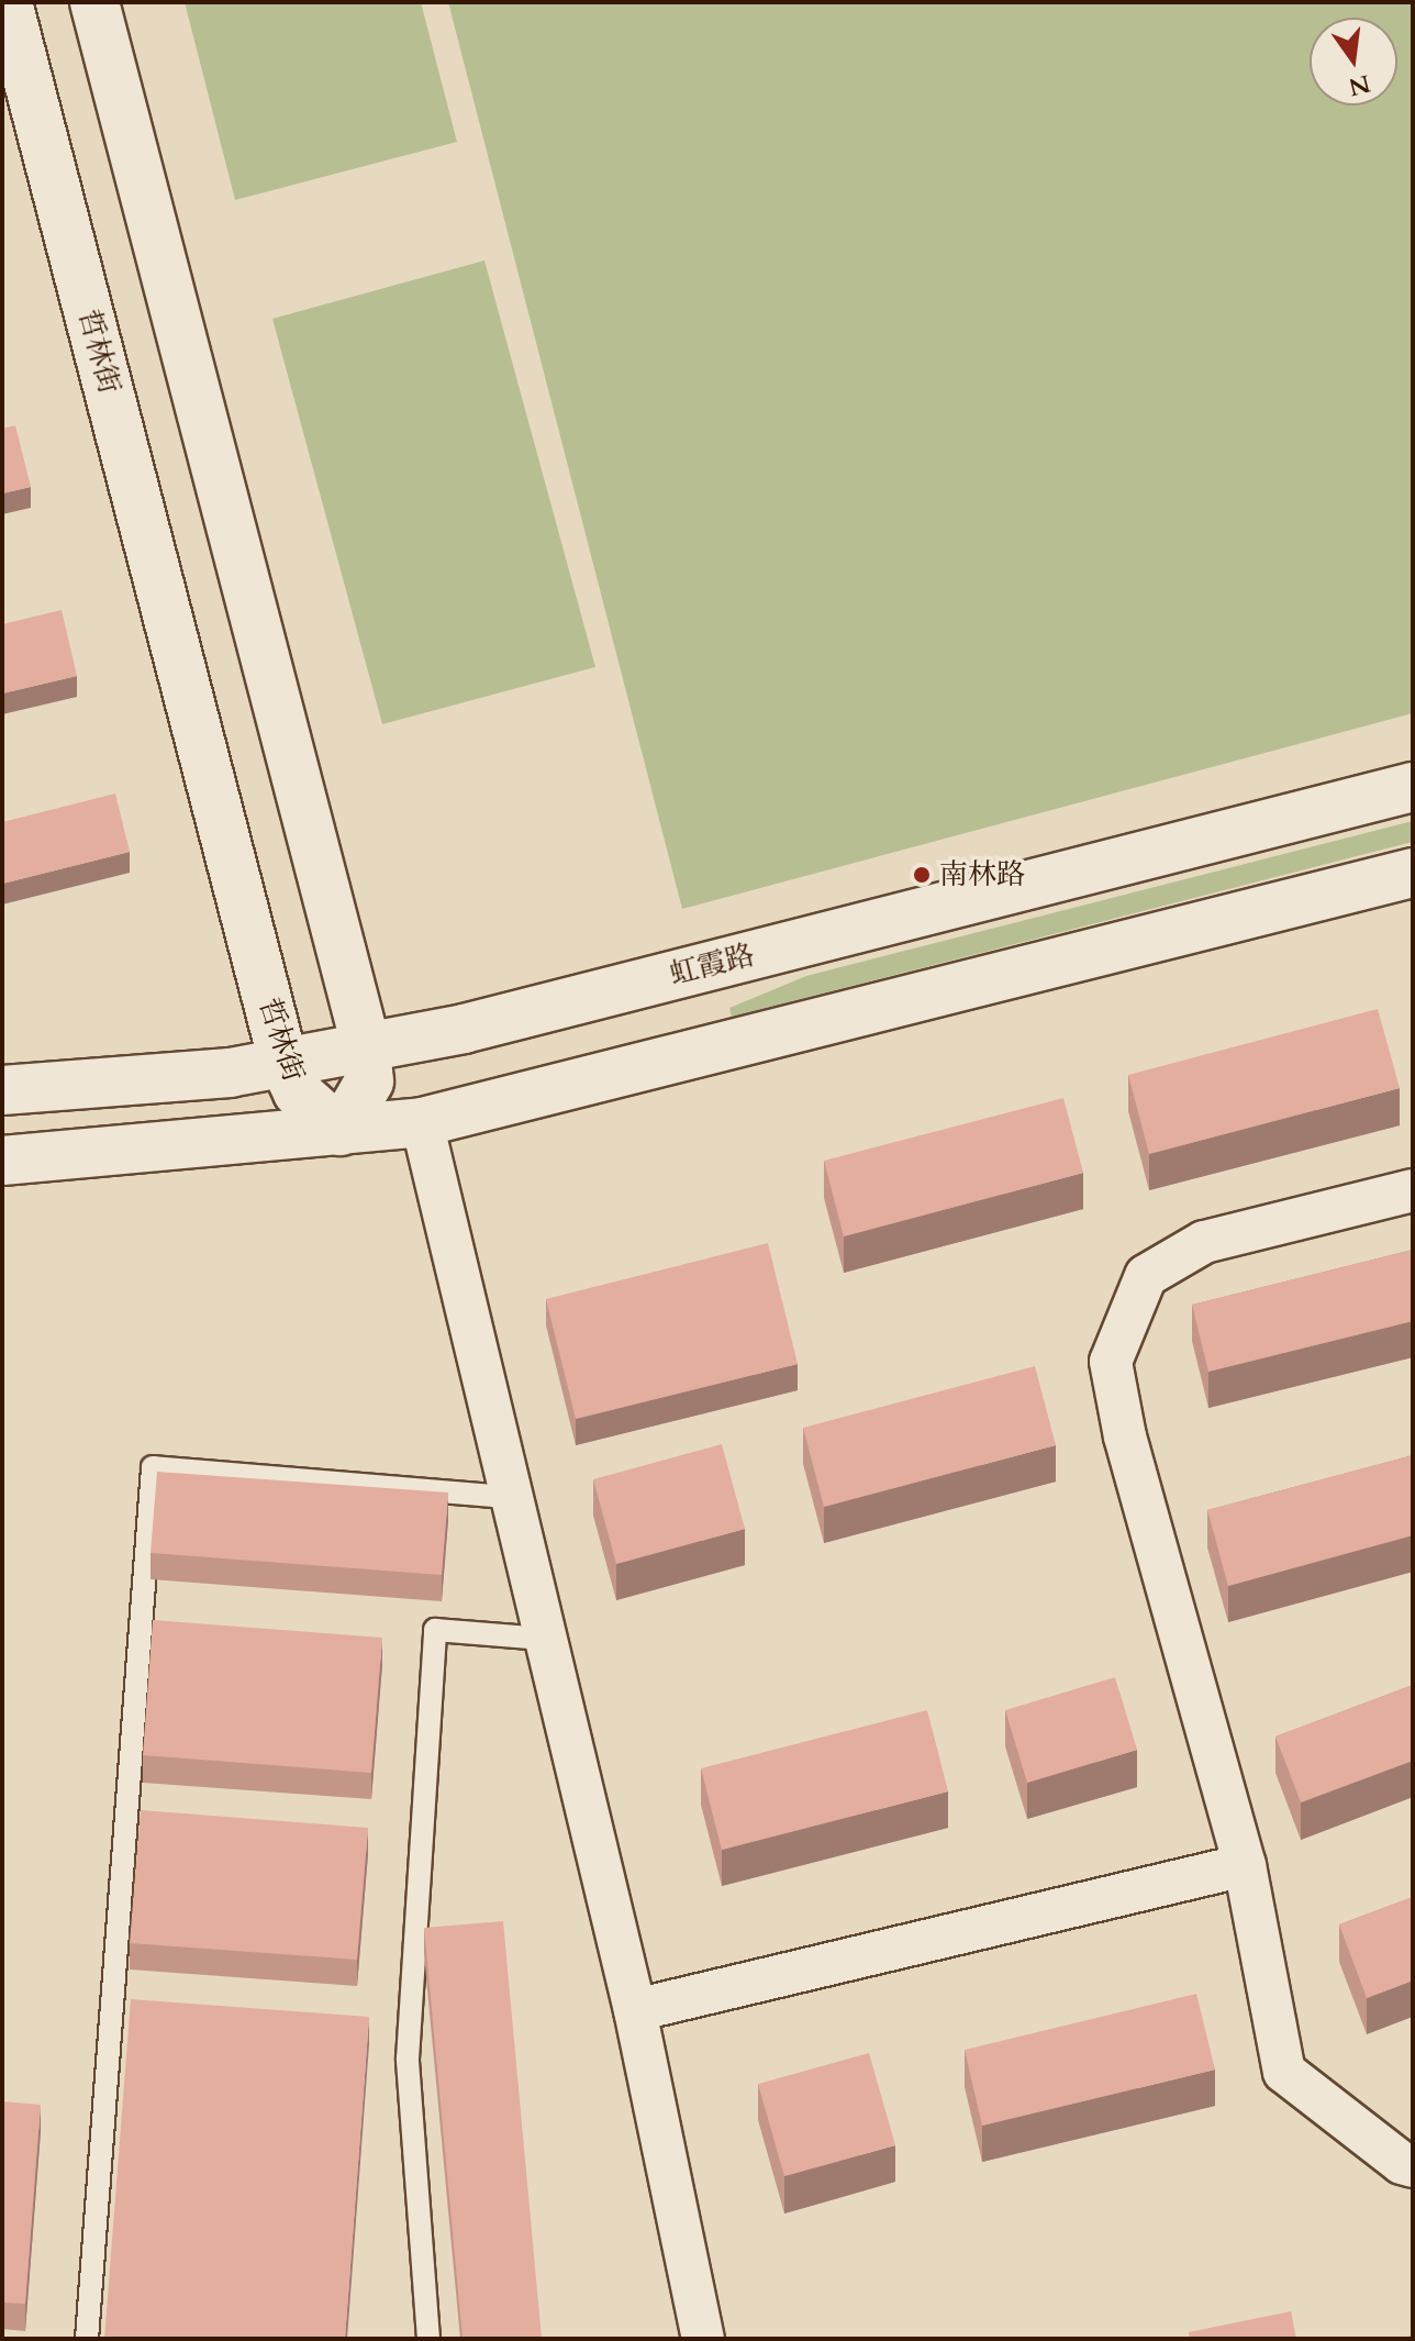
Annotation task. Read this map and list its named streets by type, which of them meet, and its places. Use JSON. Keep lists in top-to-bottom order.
{
  "streets": {
    "street": ["哲林街", "虹霞路"]
  },
  "crossings": [
    ["哲林街", "虹霞路"]
  ],
  "places": ["南林路"],
  "north": "bottom"
}
